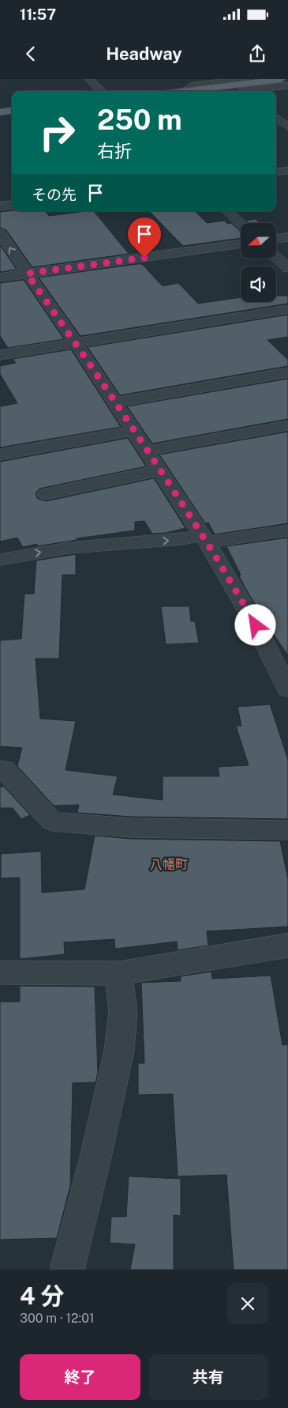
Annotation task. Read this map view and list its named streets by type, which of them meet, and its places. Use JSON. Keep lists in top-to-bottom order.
{
  "districts": ["八幡町"],
  "north": "left",
  "page": {
    "status": "11:57",
    "header": "Headway",
    "turn": ["250 m", "右折"],
    "then": "その先",
    "heading": ["4 分", "300 m · 12:01"],
    "buttons": ["終了", "共有"]
  }
}
